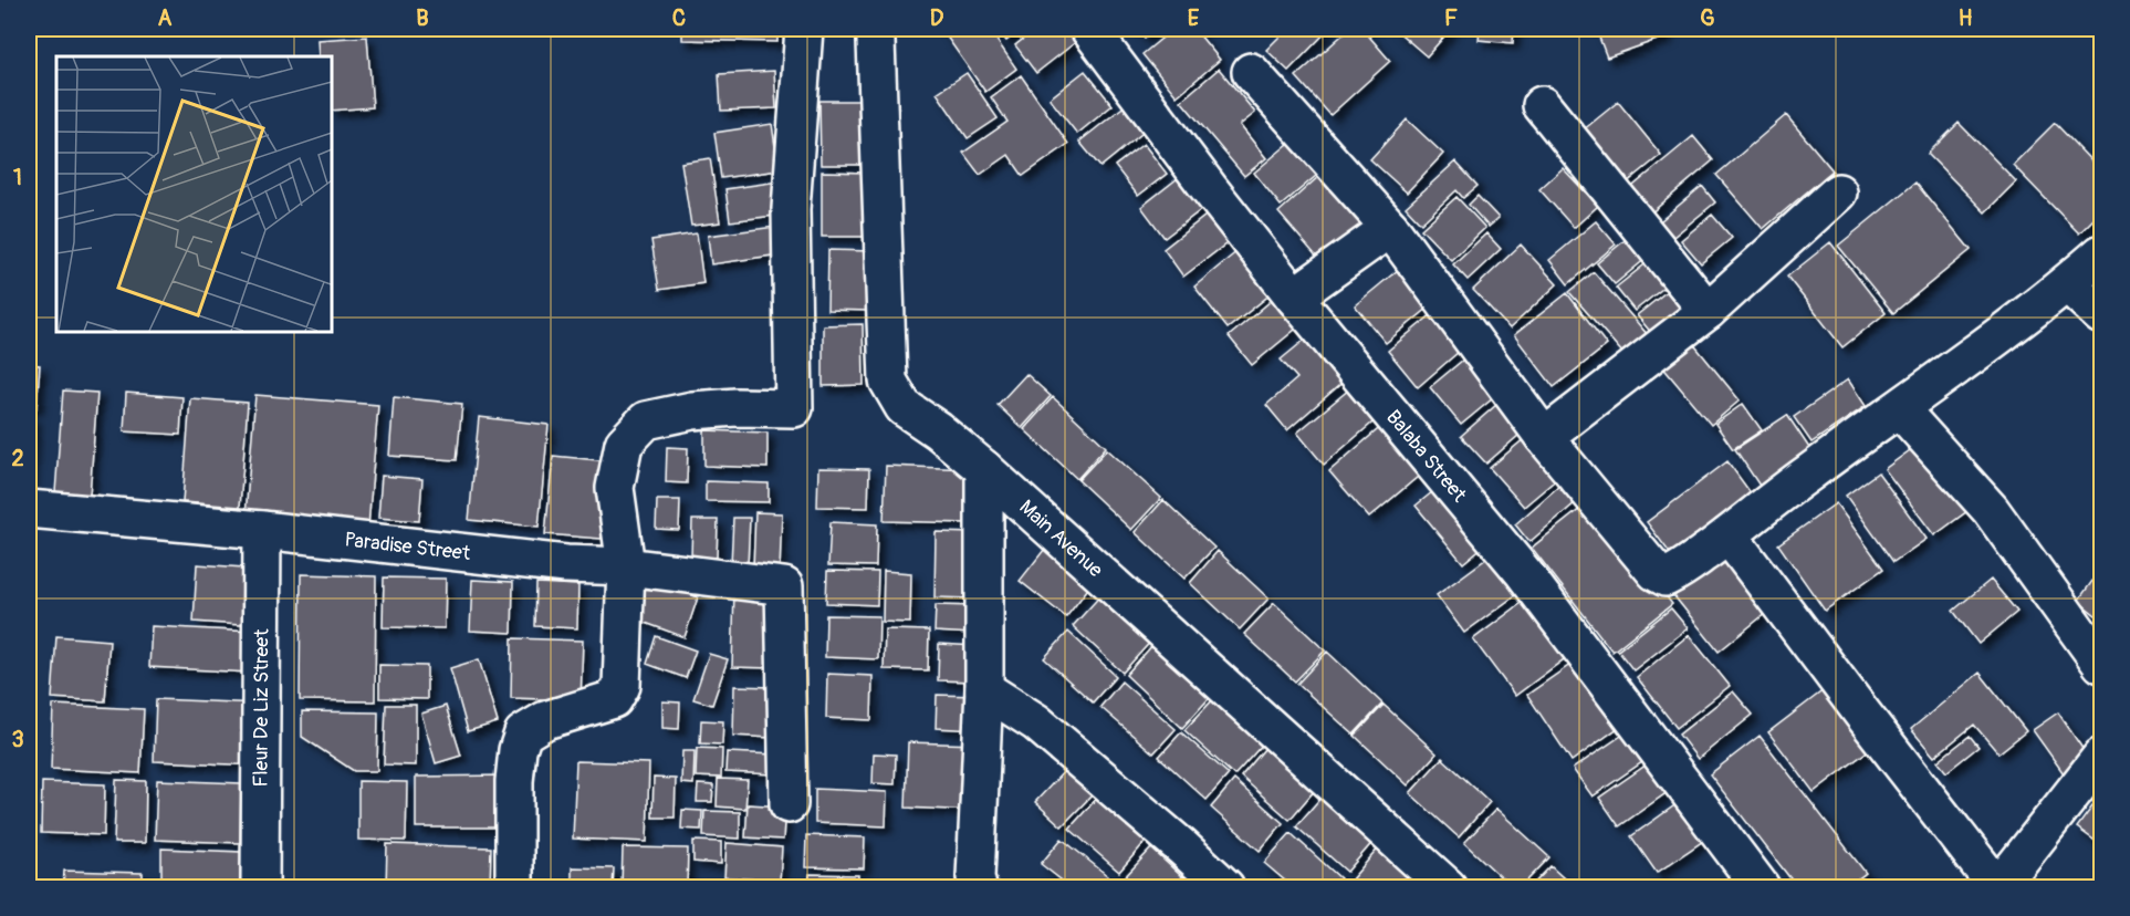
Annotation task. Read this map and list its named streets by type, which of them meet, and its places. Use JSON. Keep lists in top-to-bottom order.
{
  "streets": {
    "street": [
      "Balaba Street",
      "Main Avenue",
      "Paradise Street",
      "Fleur De Liz Street"
    ]
  },
  "crossings": [
    ["Paradise Street", "Fleur De Liz Street"]
  ],
  "grid": {
    "columns": [
      "A",
      "B",
      "C",
      "D",
      "E",
      "F",
      "G",
      "H"
    ],
    "rows": ["1", "2", "3"]
  }
}
